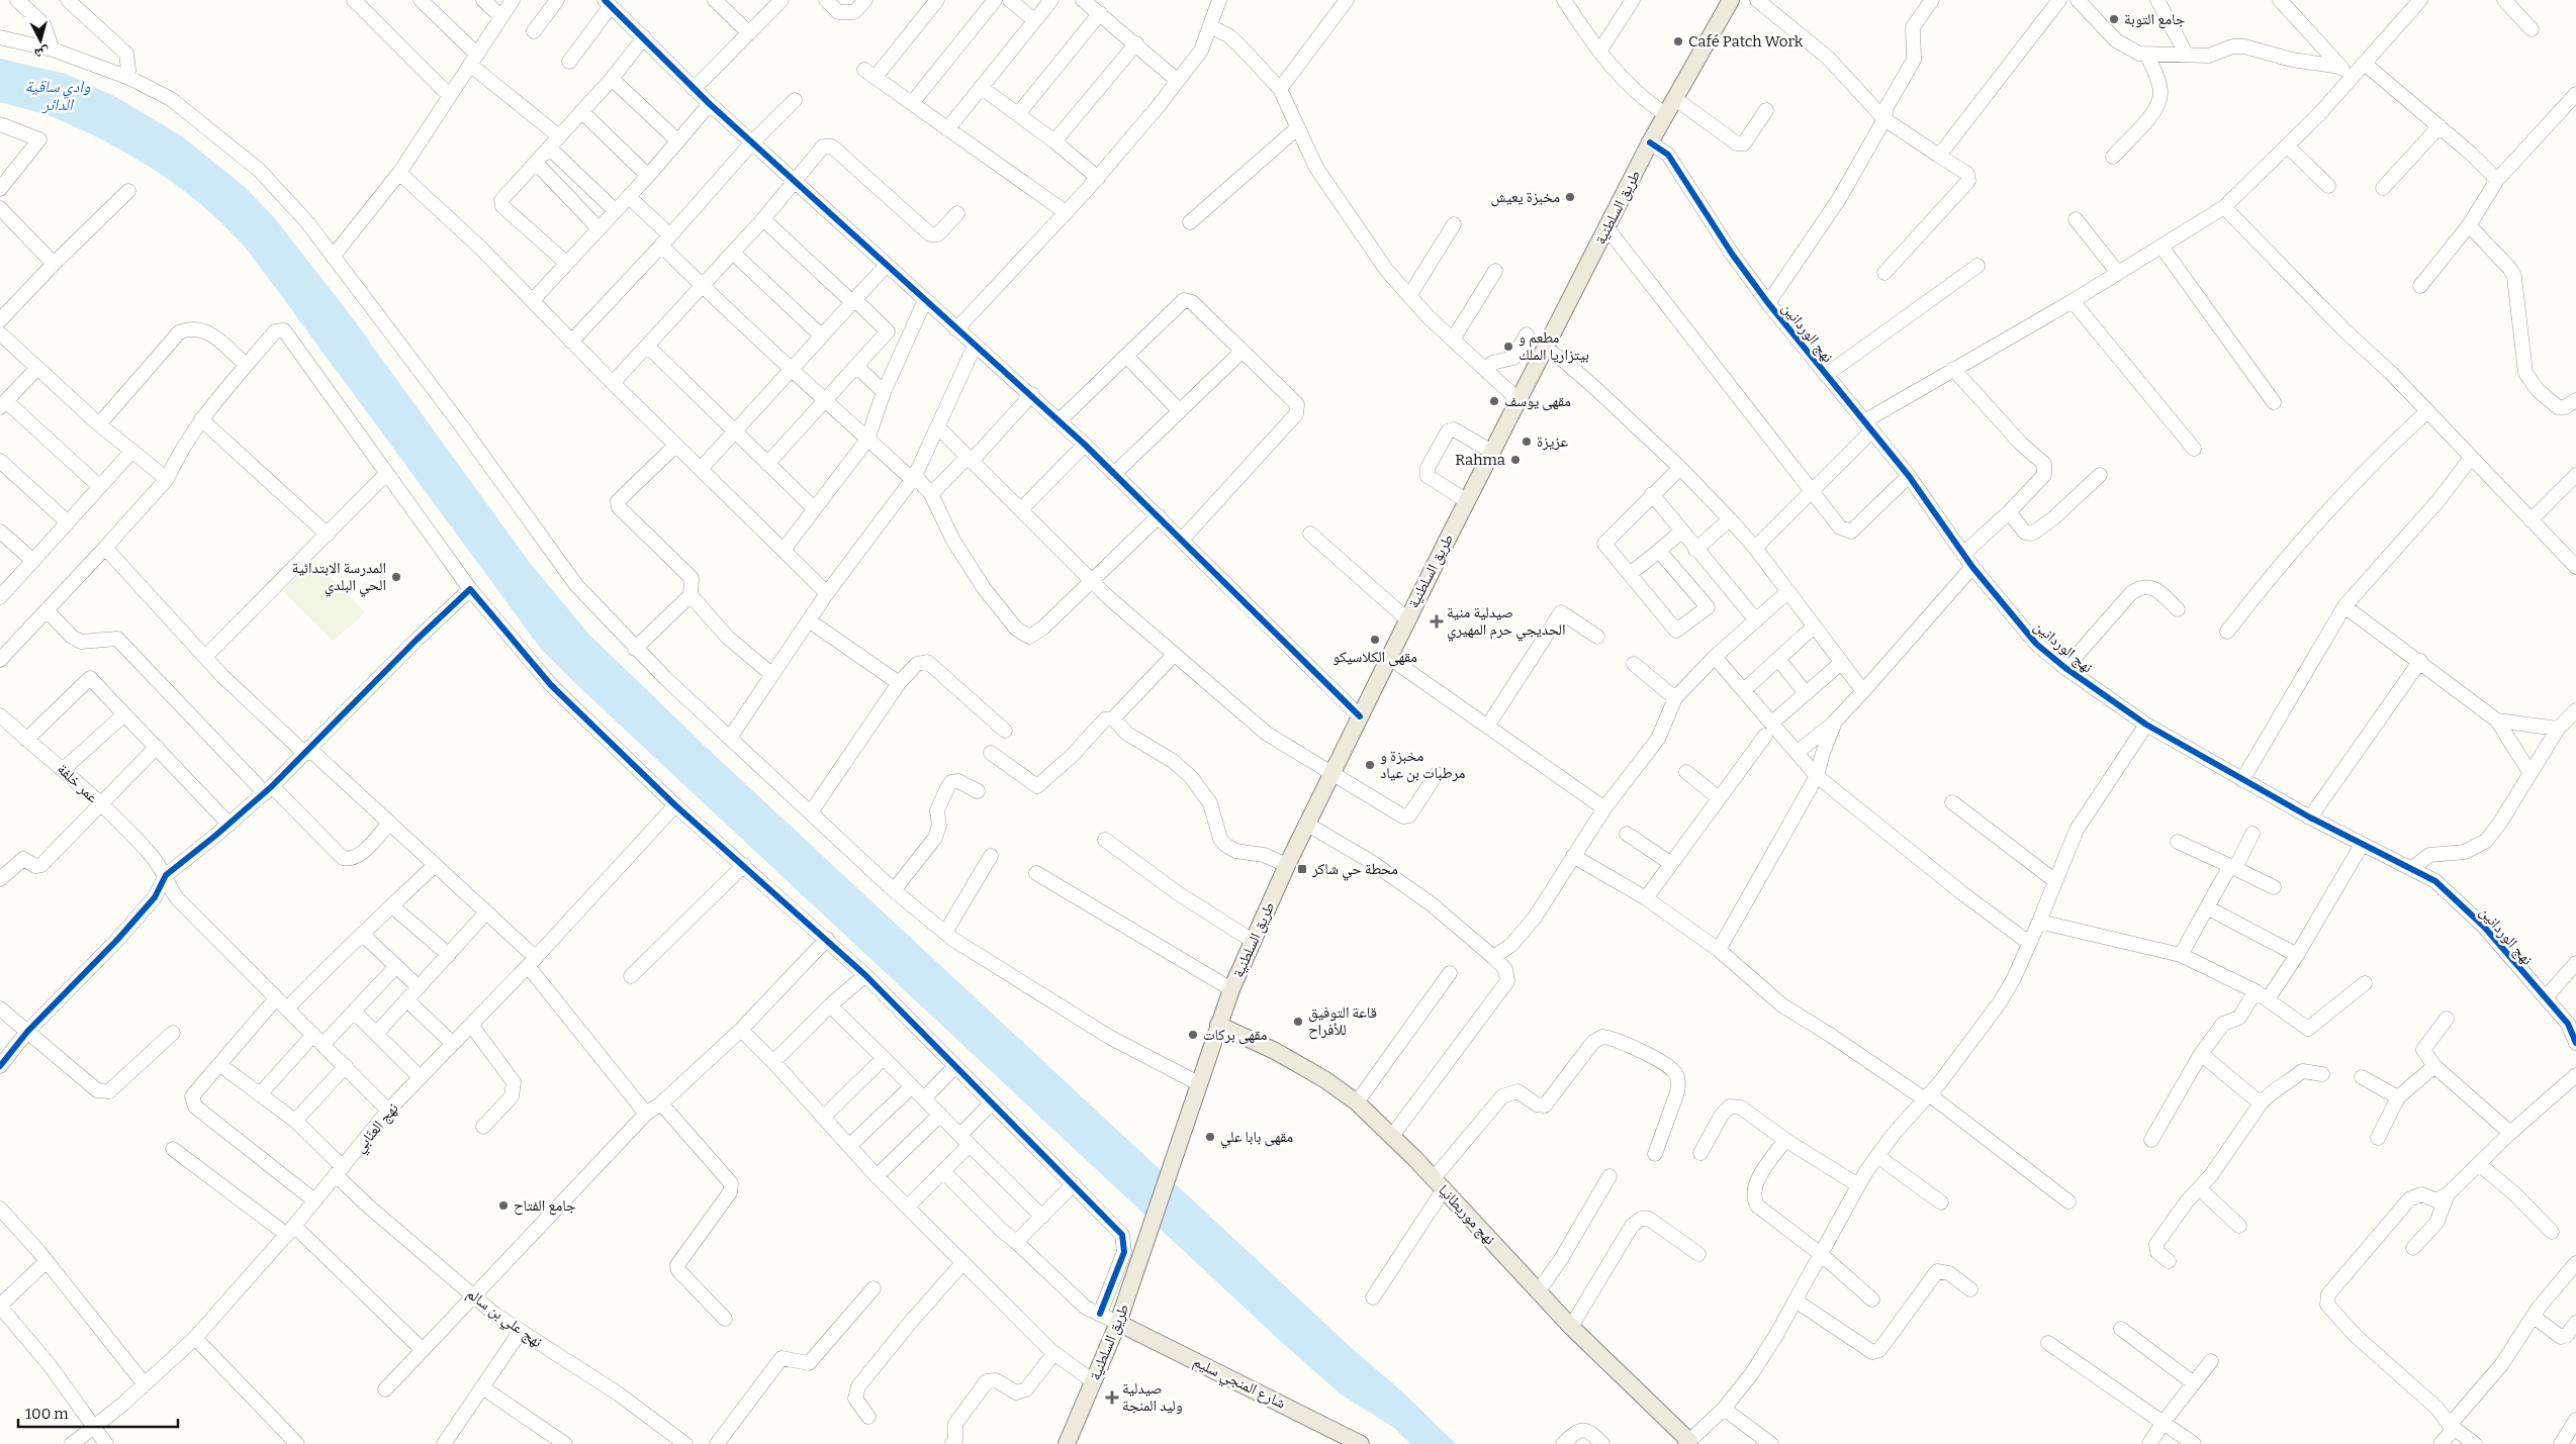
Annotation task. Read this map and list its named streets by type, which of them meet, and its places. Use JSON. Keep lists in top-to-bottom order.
{
  "streets": {
    "main road": ["طريق السلطنية", "نهج موريطانيا", "شارع المنجي سليم"],
    "street": [
      "نهج الوردانين",
      "عمر خلفة",
      "نهج العنّابي",
      "نهج علي بن سالم"
    ]
  },
  "crossings": [
    ["طريق السلطنية", "نهج الوردانين"],
    ["طريق السلطنية", "نهج موريطانيا"],
    ["طريق السلطنية", "شارع المنجي سليم"],
    ["عمر خلفة", "نهج العنّابي"],
    ["نهج العنّابي", "نهج علي بن سالم"]
  ],
  "water": ["وادي ساقية الدائر"],
  "places": {
    "other": [
      "جامع التوبة",
      "Café Patch Work",
      "مخبزة يعيش",
      "مطعم و بيتزاريا الملك",
      "مقهى يوسف",
      "عزيزة",
      "Rahma",
      "المدرسة الابتدائية الحي البلدي",
      "مقهى الكلاسيكو",
      "مخبزة و مرطبات بن عياد",
      "قاعة التوفيق للأفراح",
      "مقهى بركات",
      "مقهى بابا علي",
      "جامع الفتاح"
    ],
    "health": ["صيدلية منية الحديجي حرم المهيري", "صيدلية وليد المنجة"],
    "transit": ["محطة حي شاكر"]
  },
  "scale_bar": "100 m",
  "north": "bottom"
}
